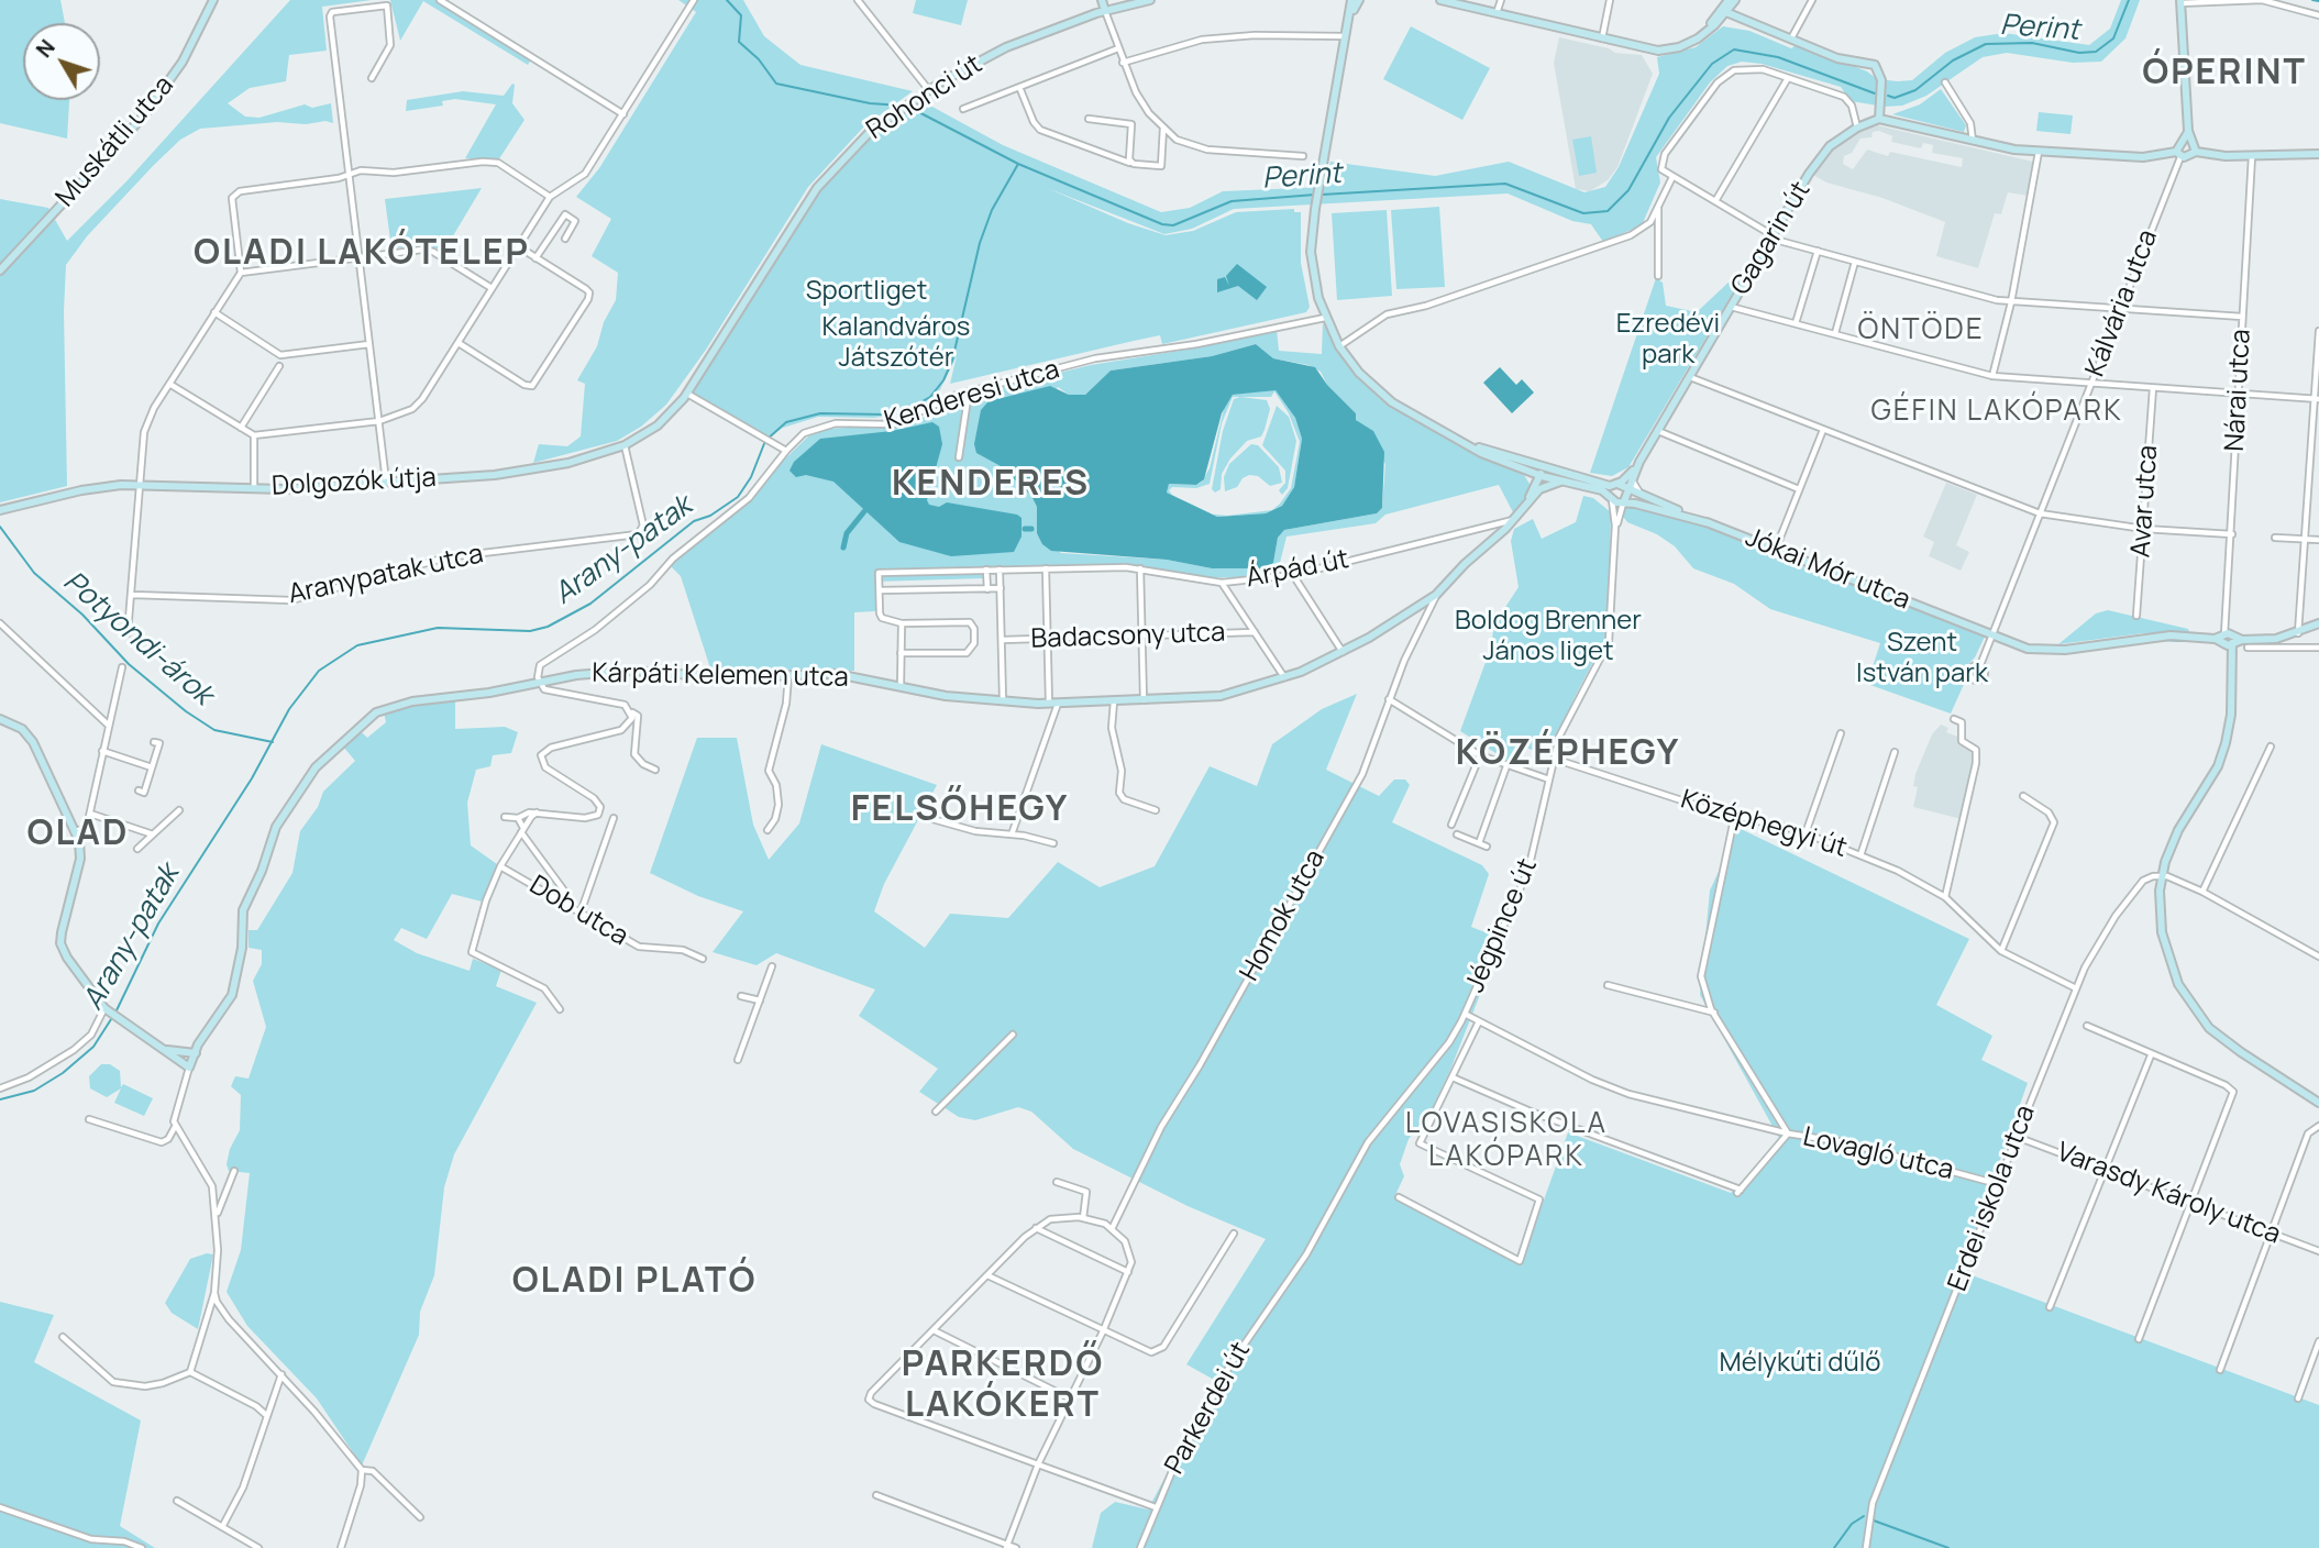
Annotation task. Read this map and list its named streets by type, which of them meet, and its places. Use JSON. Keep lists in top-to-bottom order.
{
  "streets": {
    "street": [
      "Rohonci út",
      "Muskátli utca",
      "Gagarin út",
      "Kálvária utca",
      "Nárai utca",
      "Kenderesi utca",
      "Dolgozók útja",
      "Avar utca",
      "Árpád út",
      "Jókai Mór utca",
      "Aranypatak utca",
      "Badacsony utca",
      "Kárpáti Kelemen utca",
      "Középhegyi út",
      "Dob utca",
      "Homok utca",
      "Jégpince út",
      "Lovagló utca",
      "Varasdy Károly utca",
      "Erdei iskola utca",
      "Parkerdei út"
    ]
  },
  "crossings": [
    ["Rohonci út", "Dolgozók útja"],
    ["Gagarin út", "Jókai Mór utca"],
    ["Gagarin út", "Jégpince út"],
    ["Kálvária utca", "Jókai Mór utca"],
    ["Nárai utca", "Jókai Mór utca"],
    ["Nárai utca", "Erdei iskola utca"],
    ["Kenderesi utca", "Kárpáti Kelemen utca"],
    ["Dolgozók útja", "Aranypatak utca"],
    ["Árpád út", "Kárpáti Kelemen utca"],
    ["Jókai Mór utca", "Kárpáti Kelemen utca"],
    ["Jókai Mór utca", "Jégpince út"],
    ["Kárpáti Kelemen utca", "Homok utca"],
    ["Középhegyi út", "Jégpince út"],
    ["Középhegyi út", "Erdei iskola utca"],
    ["Jégpince út", "Parkerdei út"],
    ["Lovagló utca", "Erdei iskola utca"],
    ["Varasdy Károly utca", "Erdei iskola utca"]
  ],
  "districts": [
    "ÓPERINT",
    "OLADI LAKÓTELEP",
    "ÖNTÖDE",
    "GÉFIN LAKÓPARK",
    "KENDERES",
    "KÖZÉPHEGY",
    "FELSŐHEGY",
    "OLAD",
    "LOVASISKOLA LAKÓPARK",
    "OLADI PLATÓ",
    "PARKERDŐ LAKÓKERT"
  ],
  "water": ["Perint", "Arany-patak", "Potyondi-árok"],
  "parks": [
    "Sportliget",
    "Ezredévi park",
    "Kalandváros Játszótér",
    "Boldog Brenner János liget",
    "Szent István park",
    "Mélykúti dűlő"
  ],
  "north": "top left"
}
